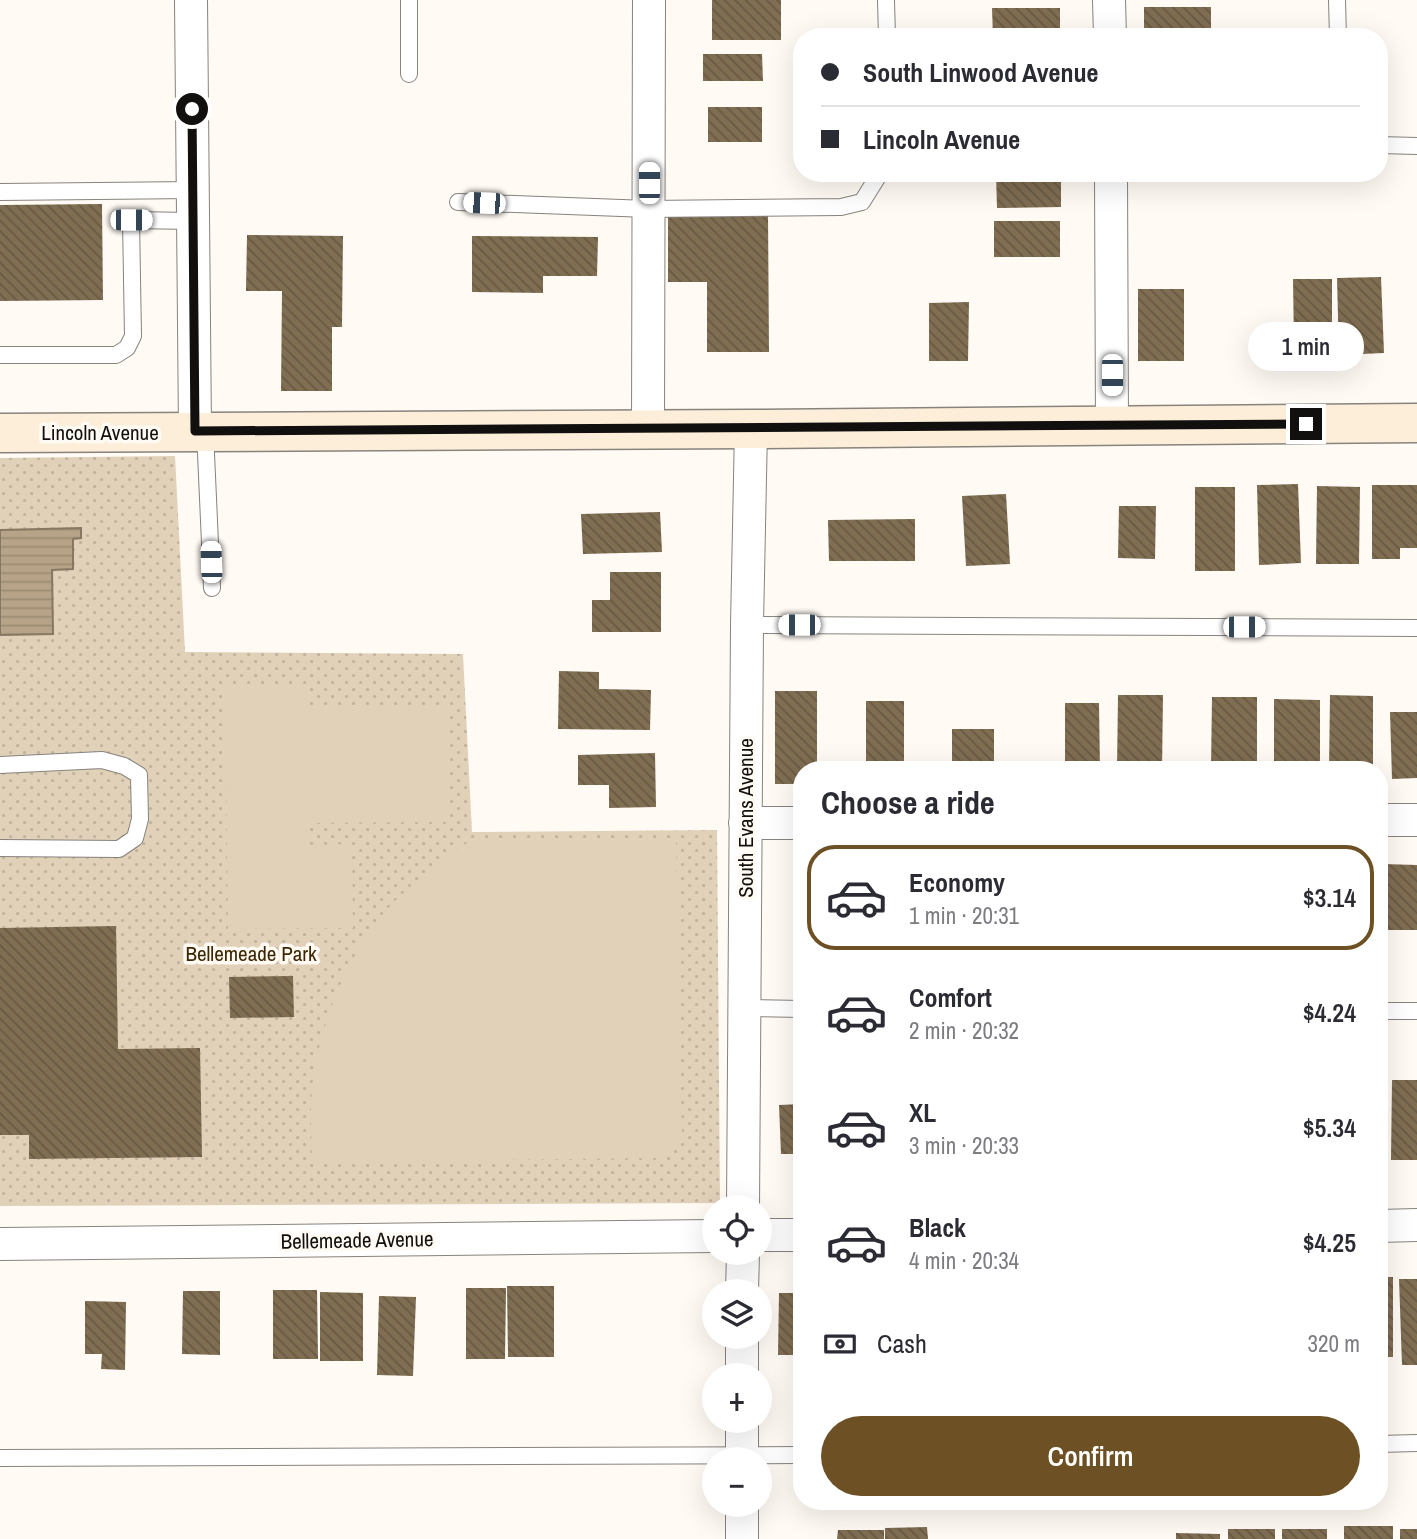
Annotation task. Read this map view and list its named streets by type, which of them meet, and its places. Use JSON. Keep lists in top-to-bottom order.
{
  "streets": {
    "street": ["Lincoln Avenue", "South Evans Avenue", "Bellemeade Avenue"]
  },
  "crossings": [
    ["Lincoln Avenue", "South Evans Avenue"]
  ],
  "parks": ["Bellemeade Park"],
  "page": {
    "banner": ["South Linwood Avenue", "Lincoln Avenue"],
    "bubble": "1 min",
    "heading": "Choose a ride",
    "list": [
      {
        "name": "Economy",
        "note": "1 min · 20:31",
        "value": "$3.14"
      },
      {
        "name": "Comfort",
        "note": "2 min · 20:32",
        "value": "$4.24"
      },
      {
        "name": "XL",
        "note": "3 min · 20:33",
        "value": "$5.34"
      },
      {
        "name": "Black",
        "note": "4 min · 20:34",
        "value": "$4.25"
      }
    ],
    "map_buttons": ["+", "−"],
    "pay": ["Cash", "320 m"],
    "buttons": "Confirm"
  }
}
